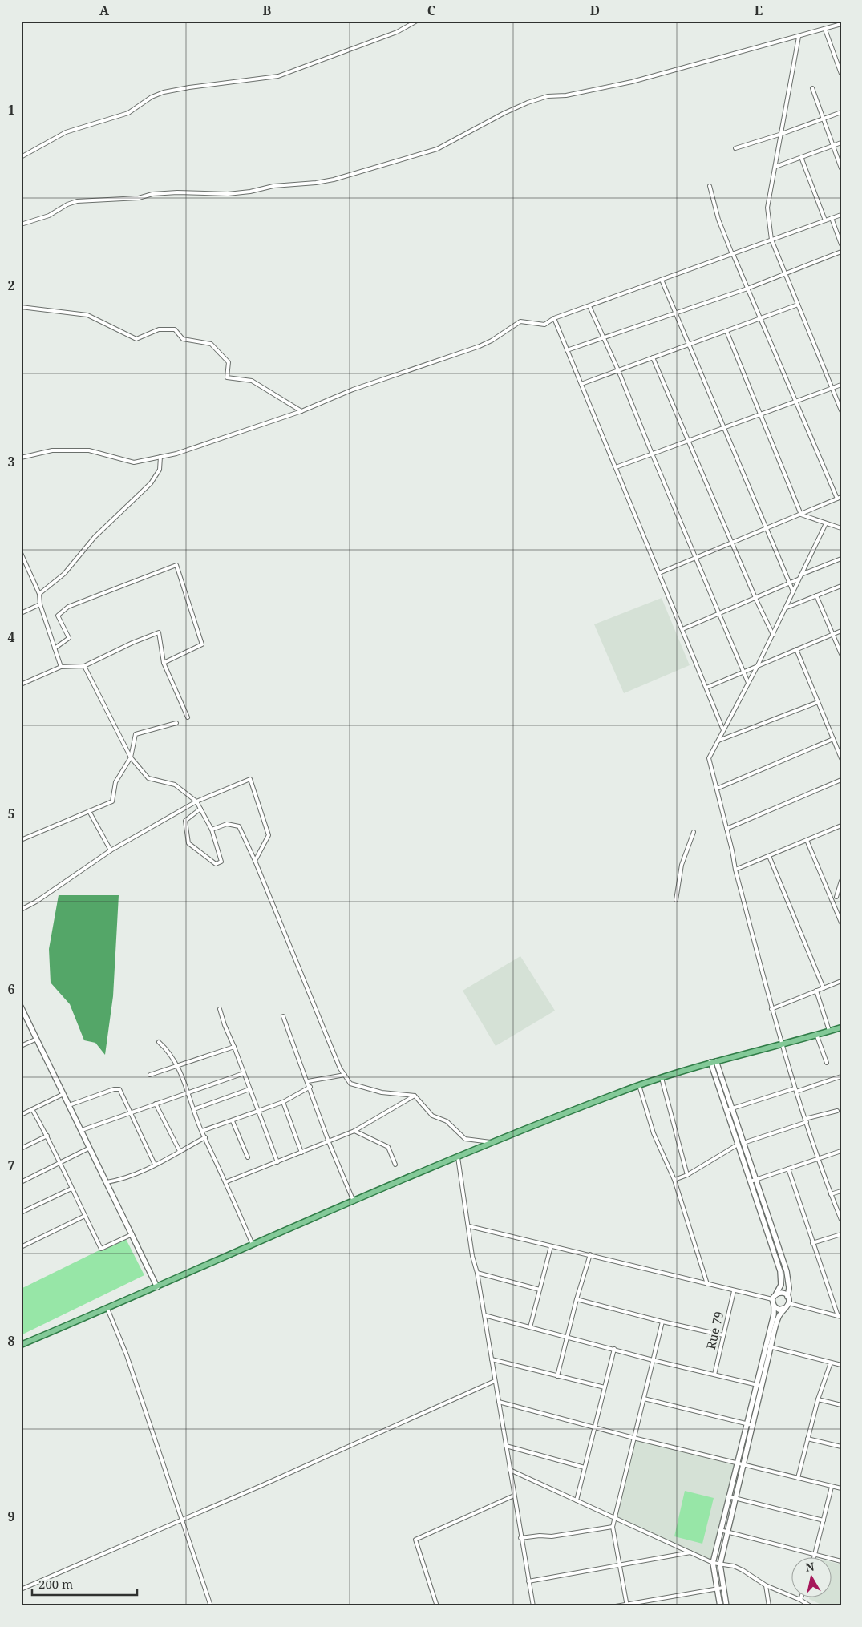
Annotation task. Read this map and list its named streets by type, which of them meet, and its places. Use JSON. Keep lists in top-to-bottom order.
{
  "streets": {
    "street": ["Rue 79"]
  },
  "scale_bar": "200 m",
  "north": "top",
  "grid": {
    "columns": [
      "A",
      "B",
      "C",
      "D",
      "E"
    ],
    "rows": [
      "1",
      "2",
      "3",
      "4",
      "5",
      "6",
      "7",
      "8",
      "9"
    ]
  }
}
